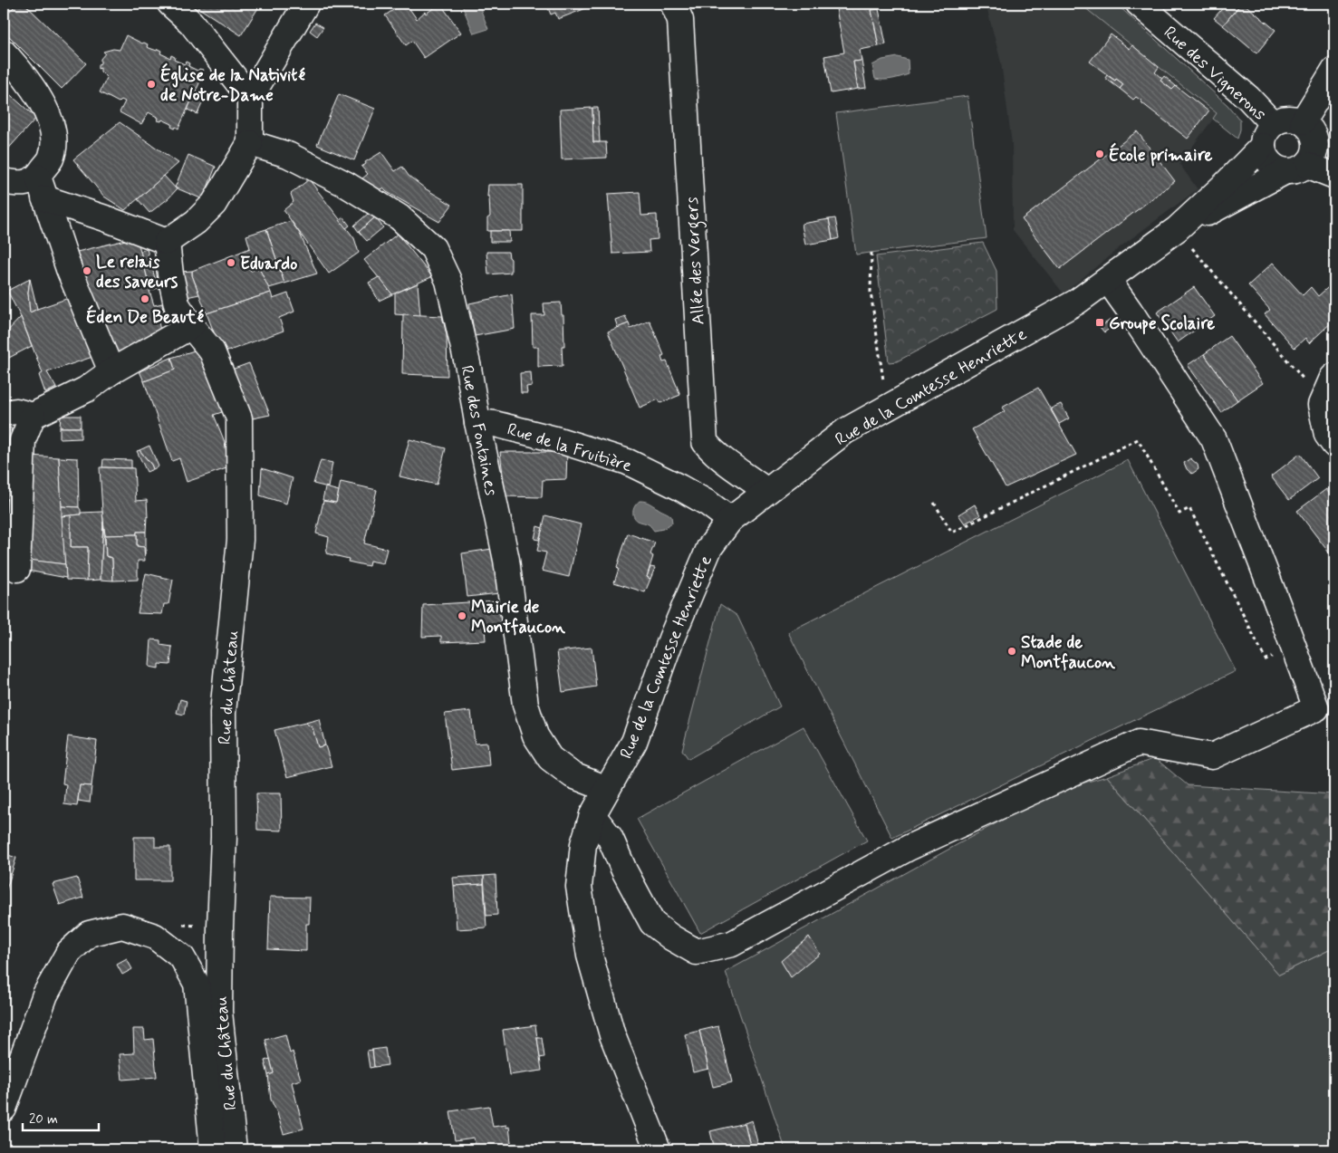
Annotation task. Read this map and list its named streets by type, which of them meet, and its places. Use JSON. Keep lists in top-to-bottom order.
{
  "streets": {
    "street": [
      "Rue des Vignerons",
      "Allée des Vergers",
      "Rue de la Comtesse Henriette",
      "Rue des Fontaines",
      "Rue de la Fruitière",
      "Rue du Château"
    ]
  },
  "crossings": [
    ["Rue des Vignerons", "Rue de la Comtesse Henriette"],
    ["Allée des Vergers", "Rue de la Comtesse Henriette"],
    ["Rue de la Comtesse Henriette", "Rue des Fontaines"],
    ["Rue de la Comtesse Henriette", "Rue de la Fruitière"],
    ["Rue des Fontaines", "Rue de la Fruitière"]
  ],
  "places": {
    "other": [
      "Église de la Nativité de Notre-Dame",
      "École primaire",
      "Eduardo",
      "Le relais des saveurs",
      "Éden De Beauté",
      "Mairie de Montfaucon",
      "Stade de Montfaucon"
    ],
    "transit": ["Groupe Scolaire"]
  },
  "scale_bar": "20 m"
}
